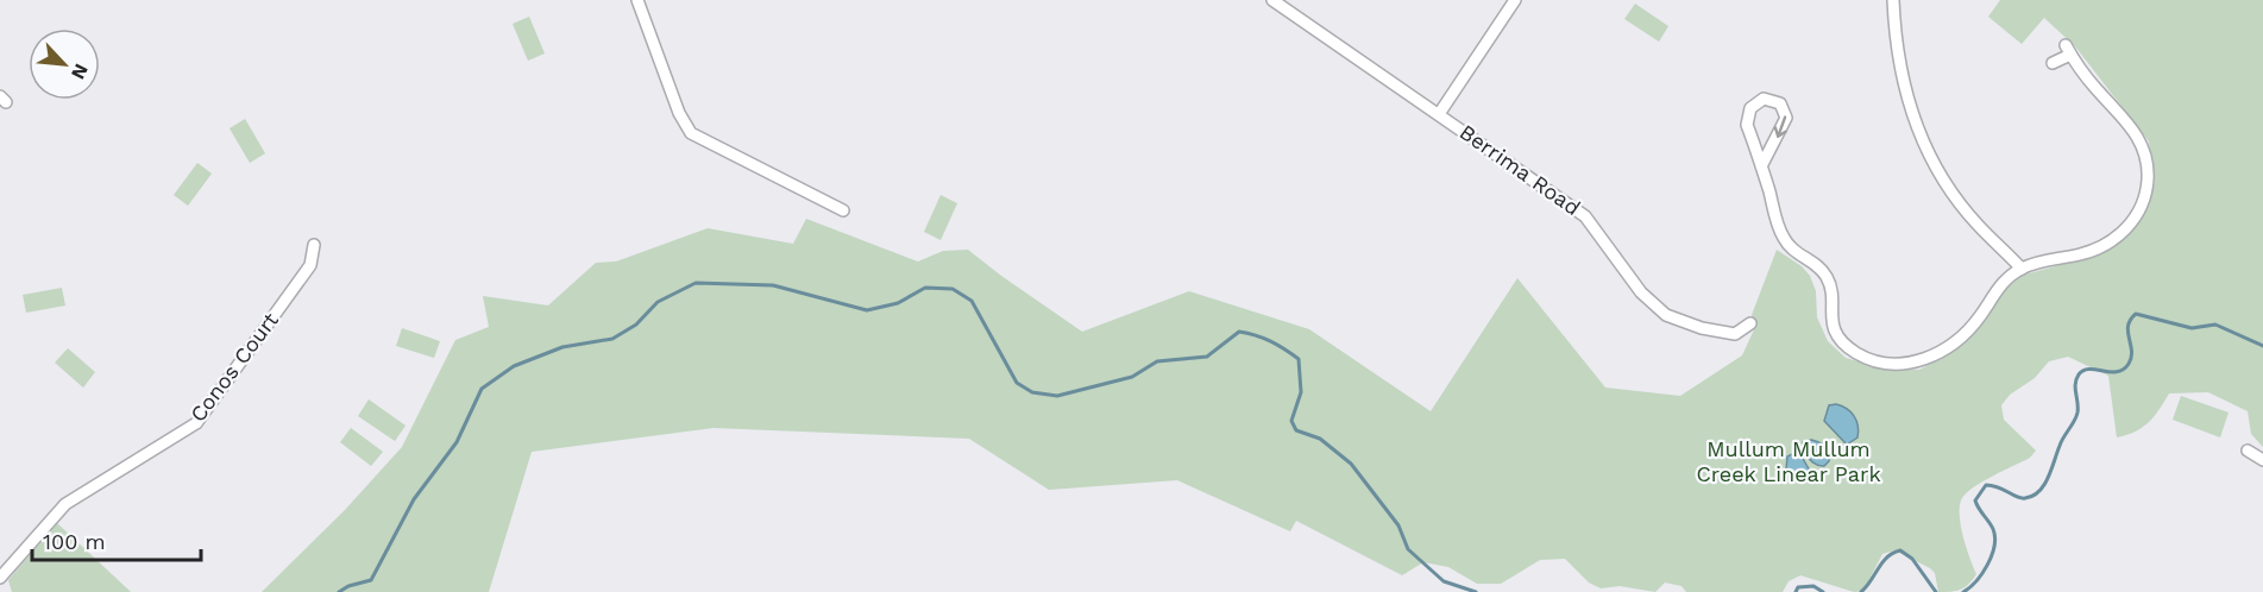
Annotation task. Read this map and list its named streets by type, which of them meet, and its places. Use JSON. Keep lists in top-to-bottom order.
{
  "streets": {
    "street": ["Berrima Road", "Conos Court"]
  },
  "parks": ["Mullum Mullum Creek Linear Park"],
  "scale_bar": "100 m",
  "north": "bottom right"
}
